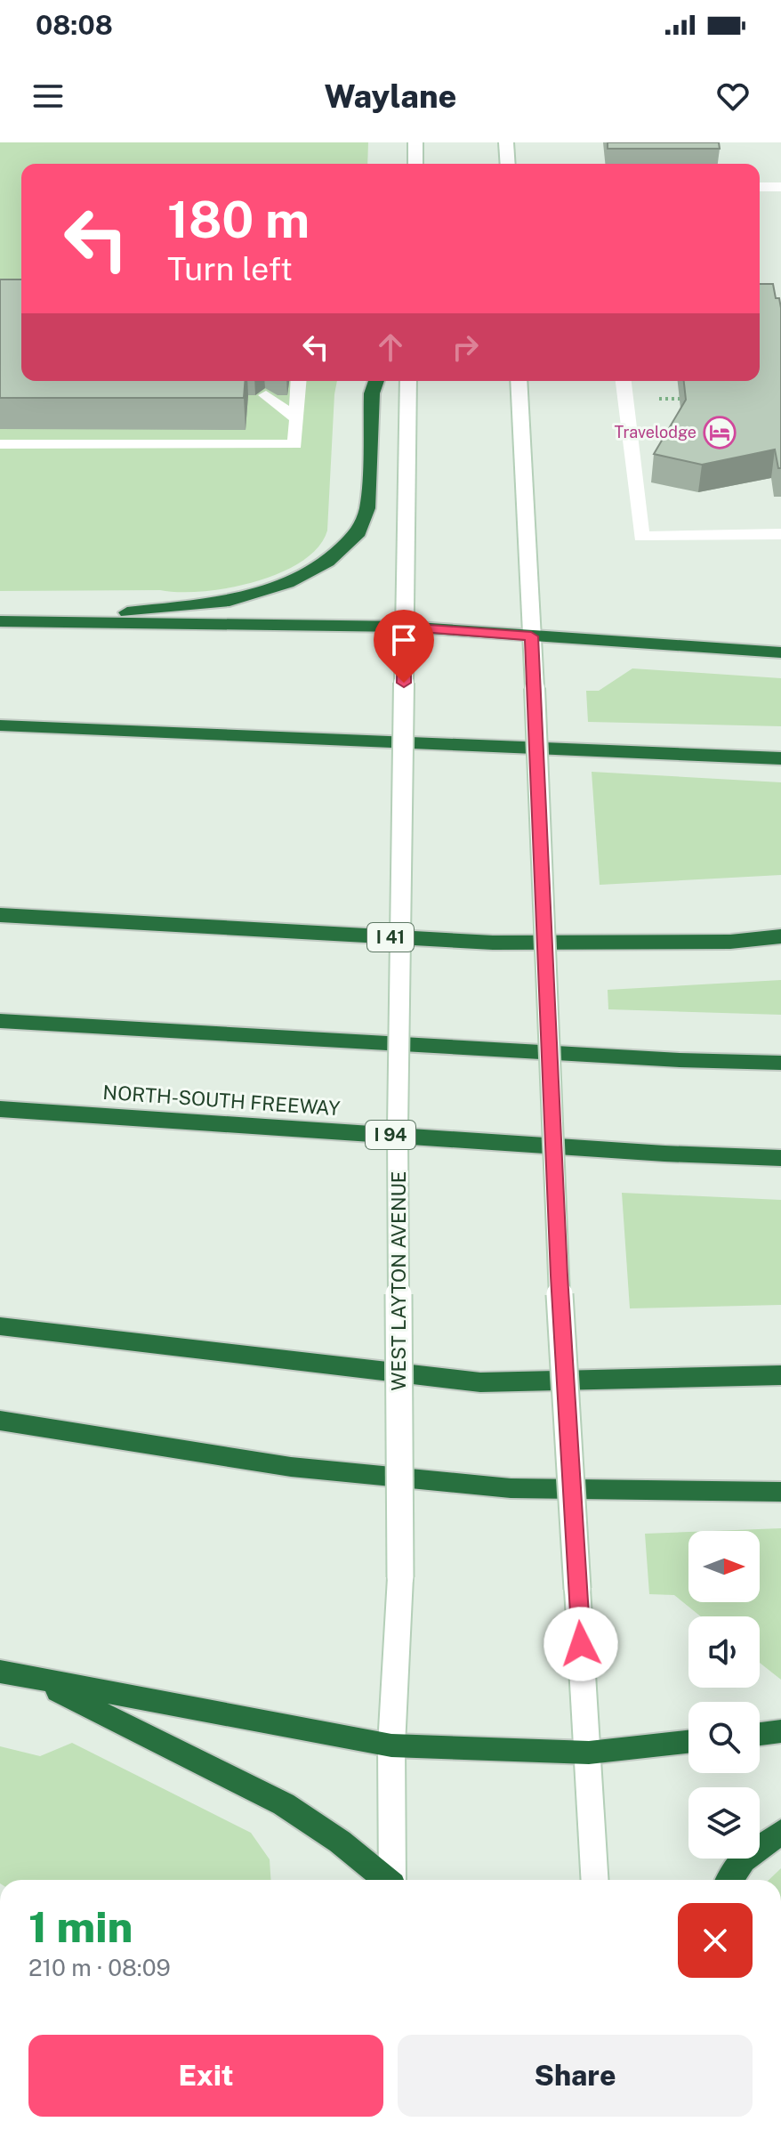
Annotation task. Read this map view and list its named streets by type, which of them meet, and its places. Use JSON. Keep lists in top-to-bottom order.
{
  "streets": {
    "highway": ["I 41", "NORTH-SOUTH FREEWAY", "I 94"],
    "main road": ["WEST LAYTON AVENUE"]
  },
  "places": {
    "hotel": ["Travelodge"]
  },
  "north": "right",
  "page": {
    "status": "08:08",
    "header": "Waylane",
    "turn": ["180 m", "Turn left"],
    "heading": ["1 min", "210 m · 08:09"],
    "buttons": ["Exit", "Share"]
  }
}
